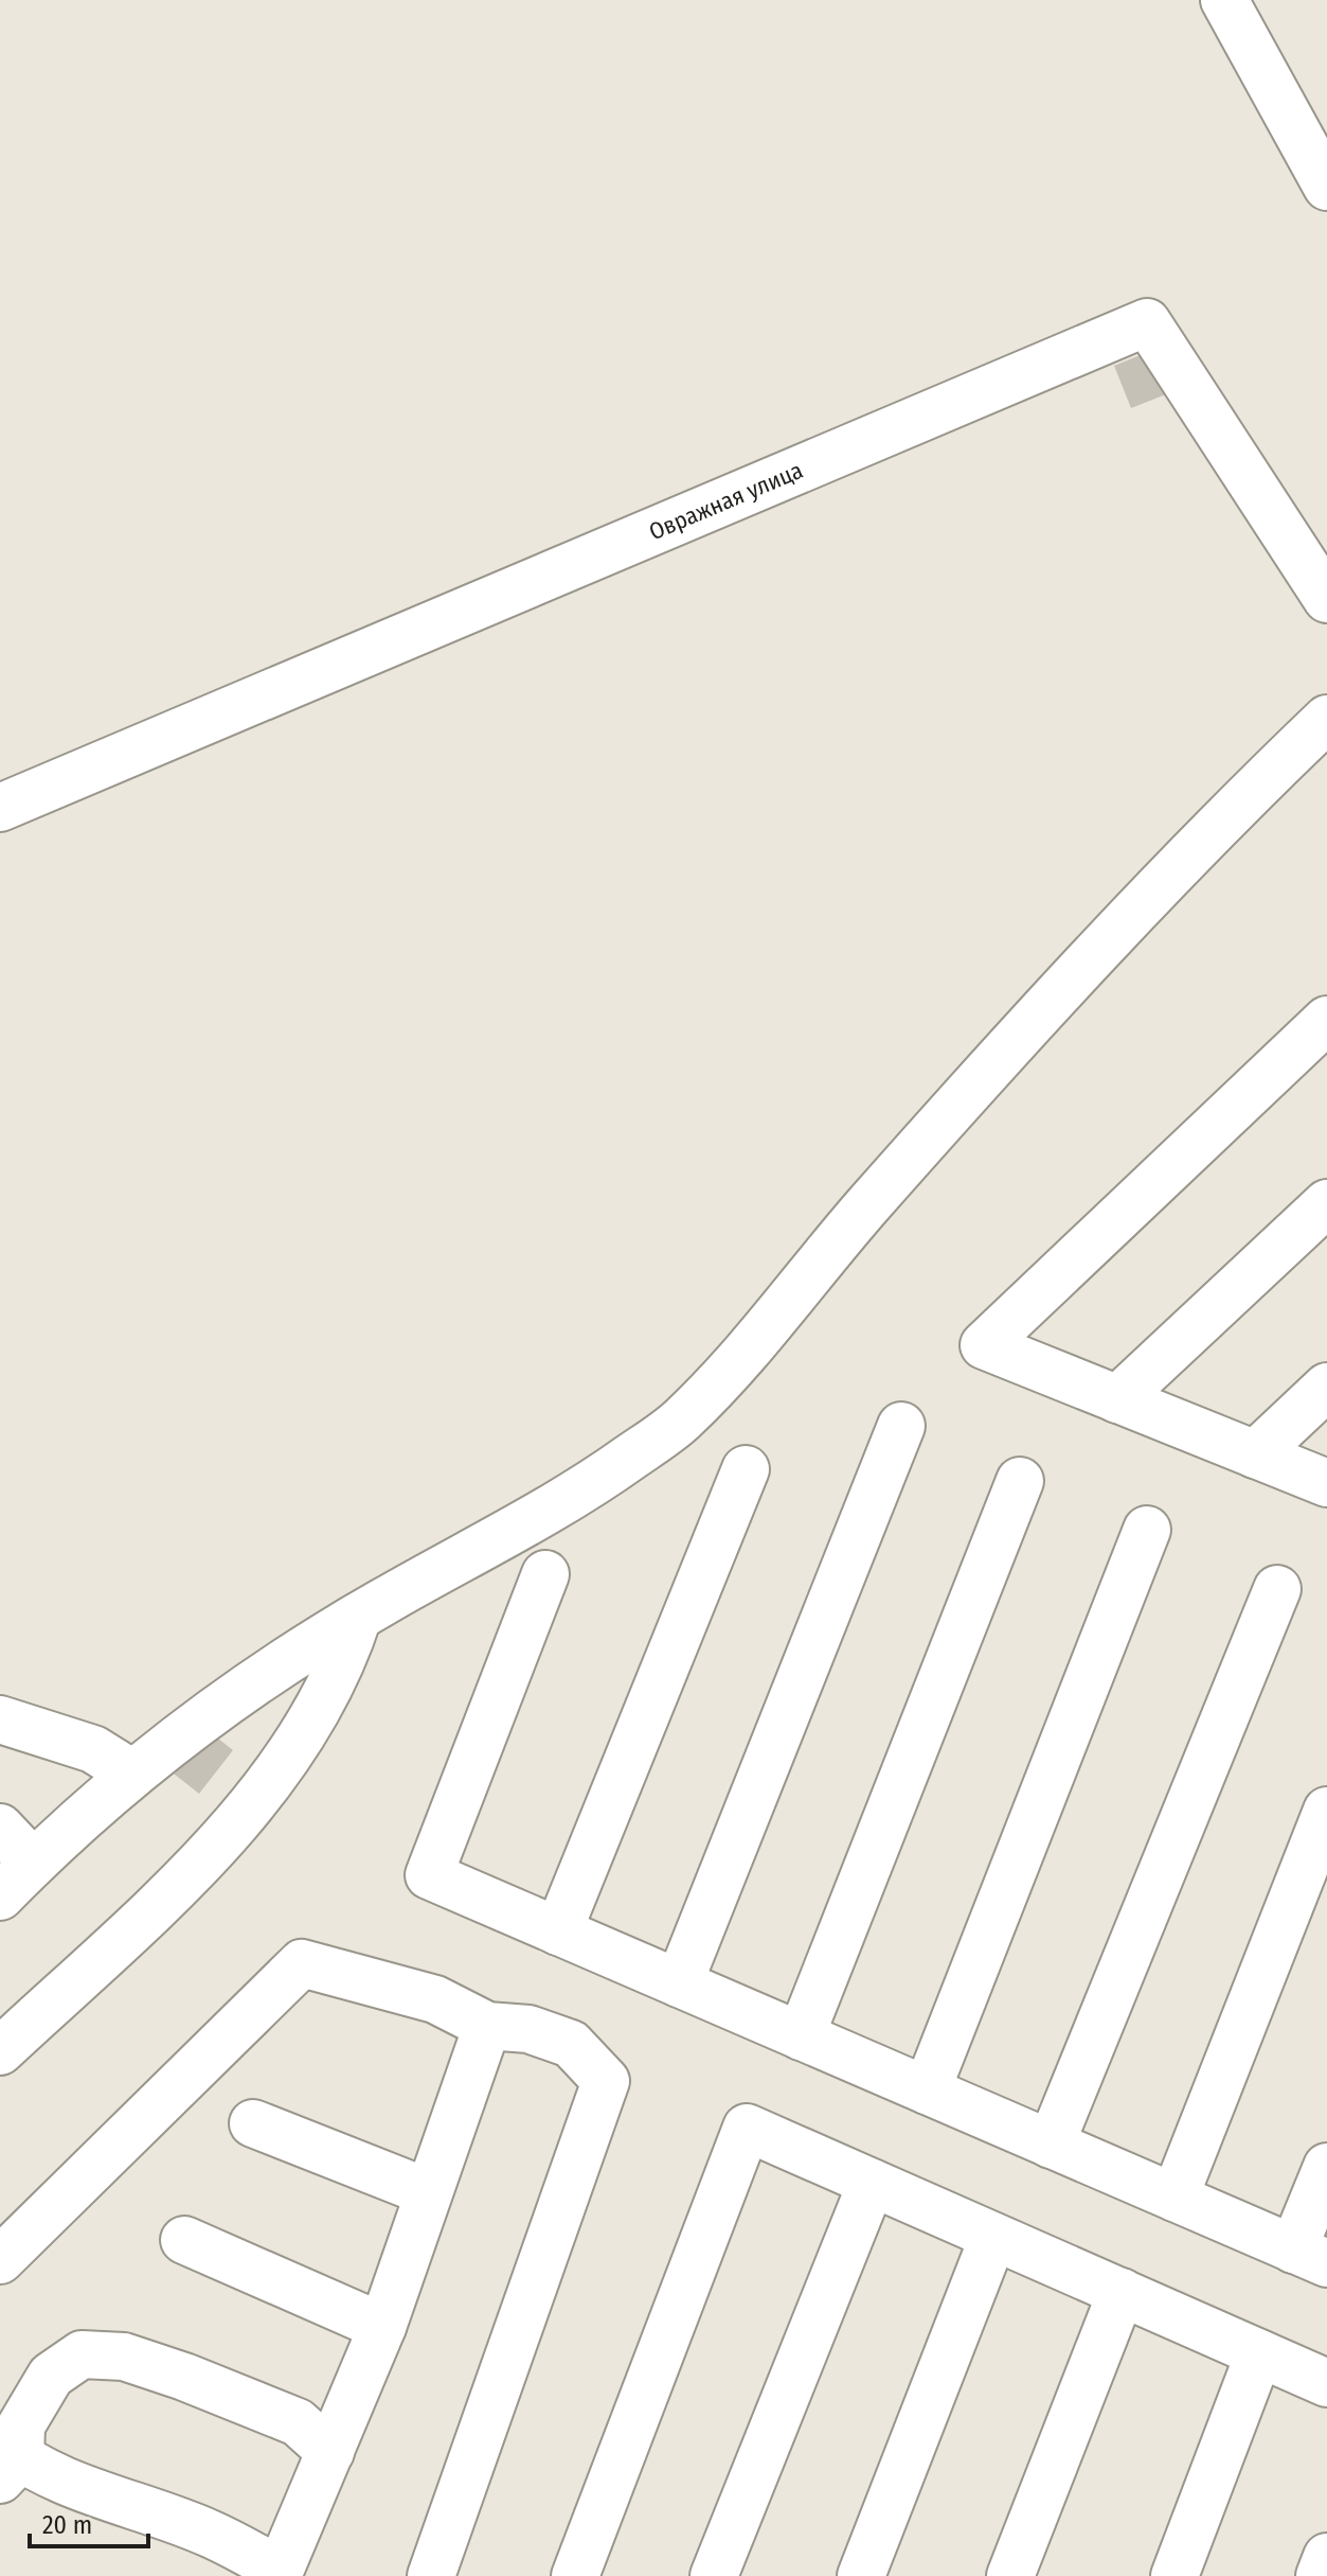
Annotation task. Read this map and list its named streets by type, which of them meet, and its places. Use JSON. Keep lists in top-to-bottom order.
{
  "streets": {
    "street": ["Овражная улица"]
  },
  "scale_bar": "20 m"
}
